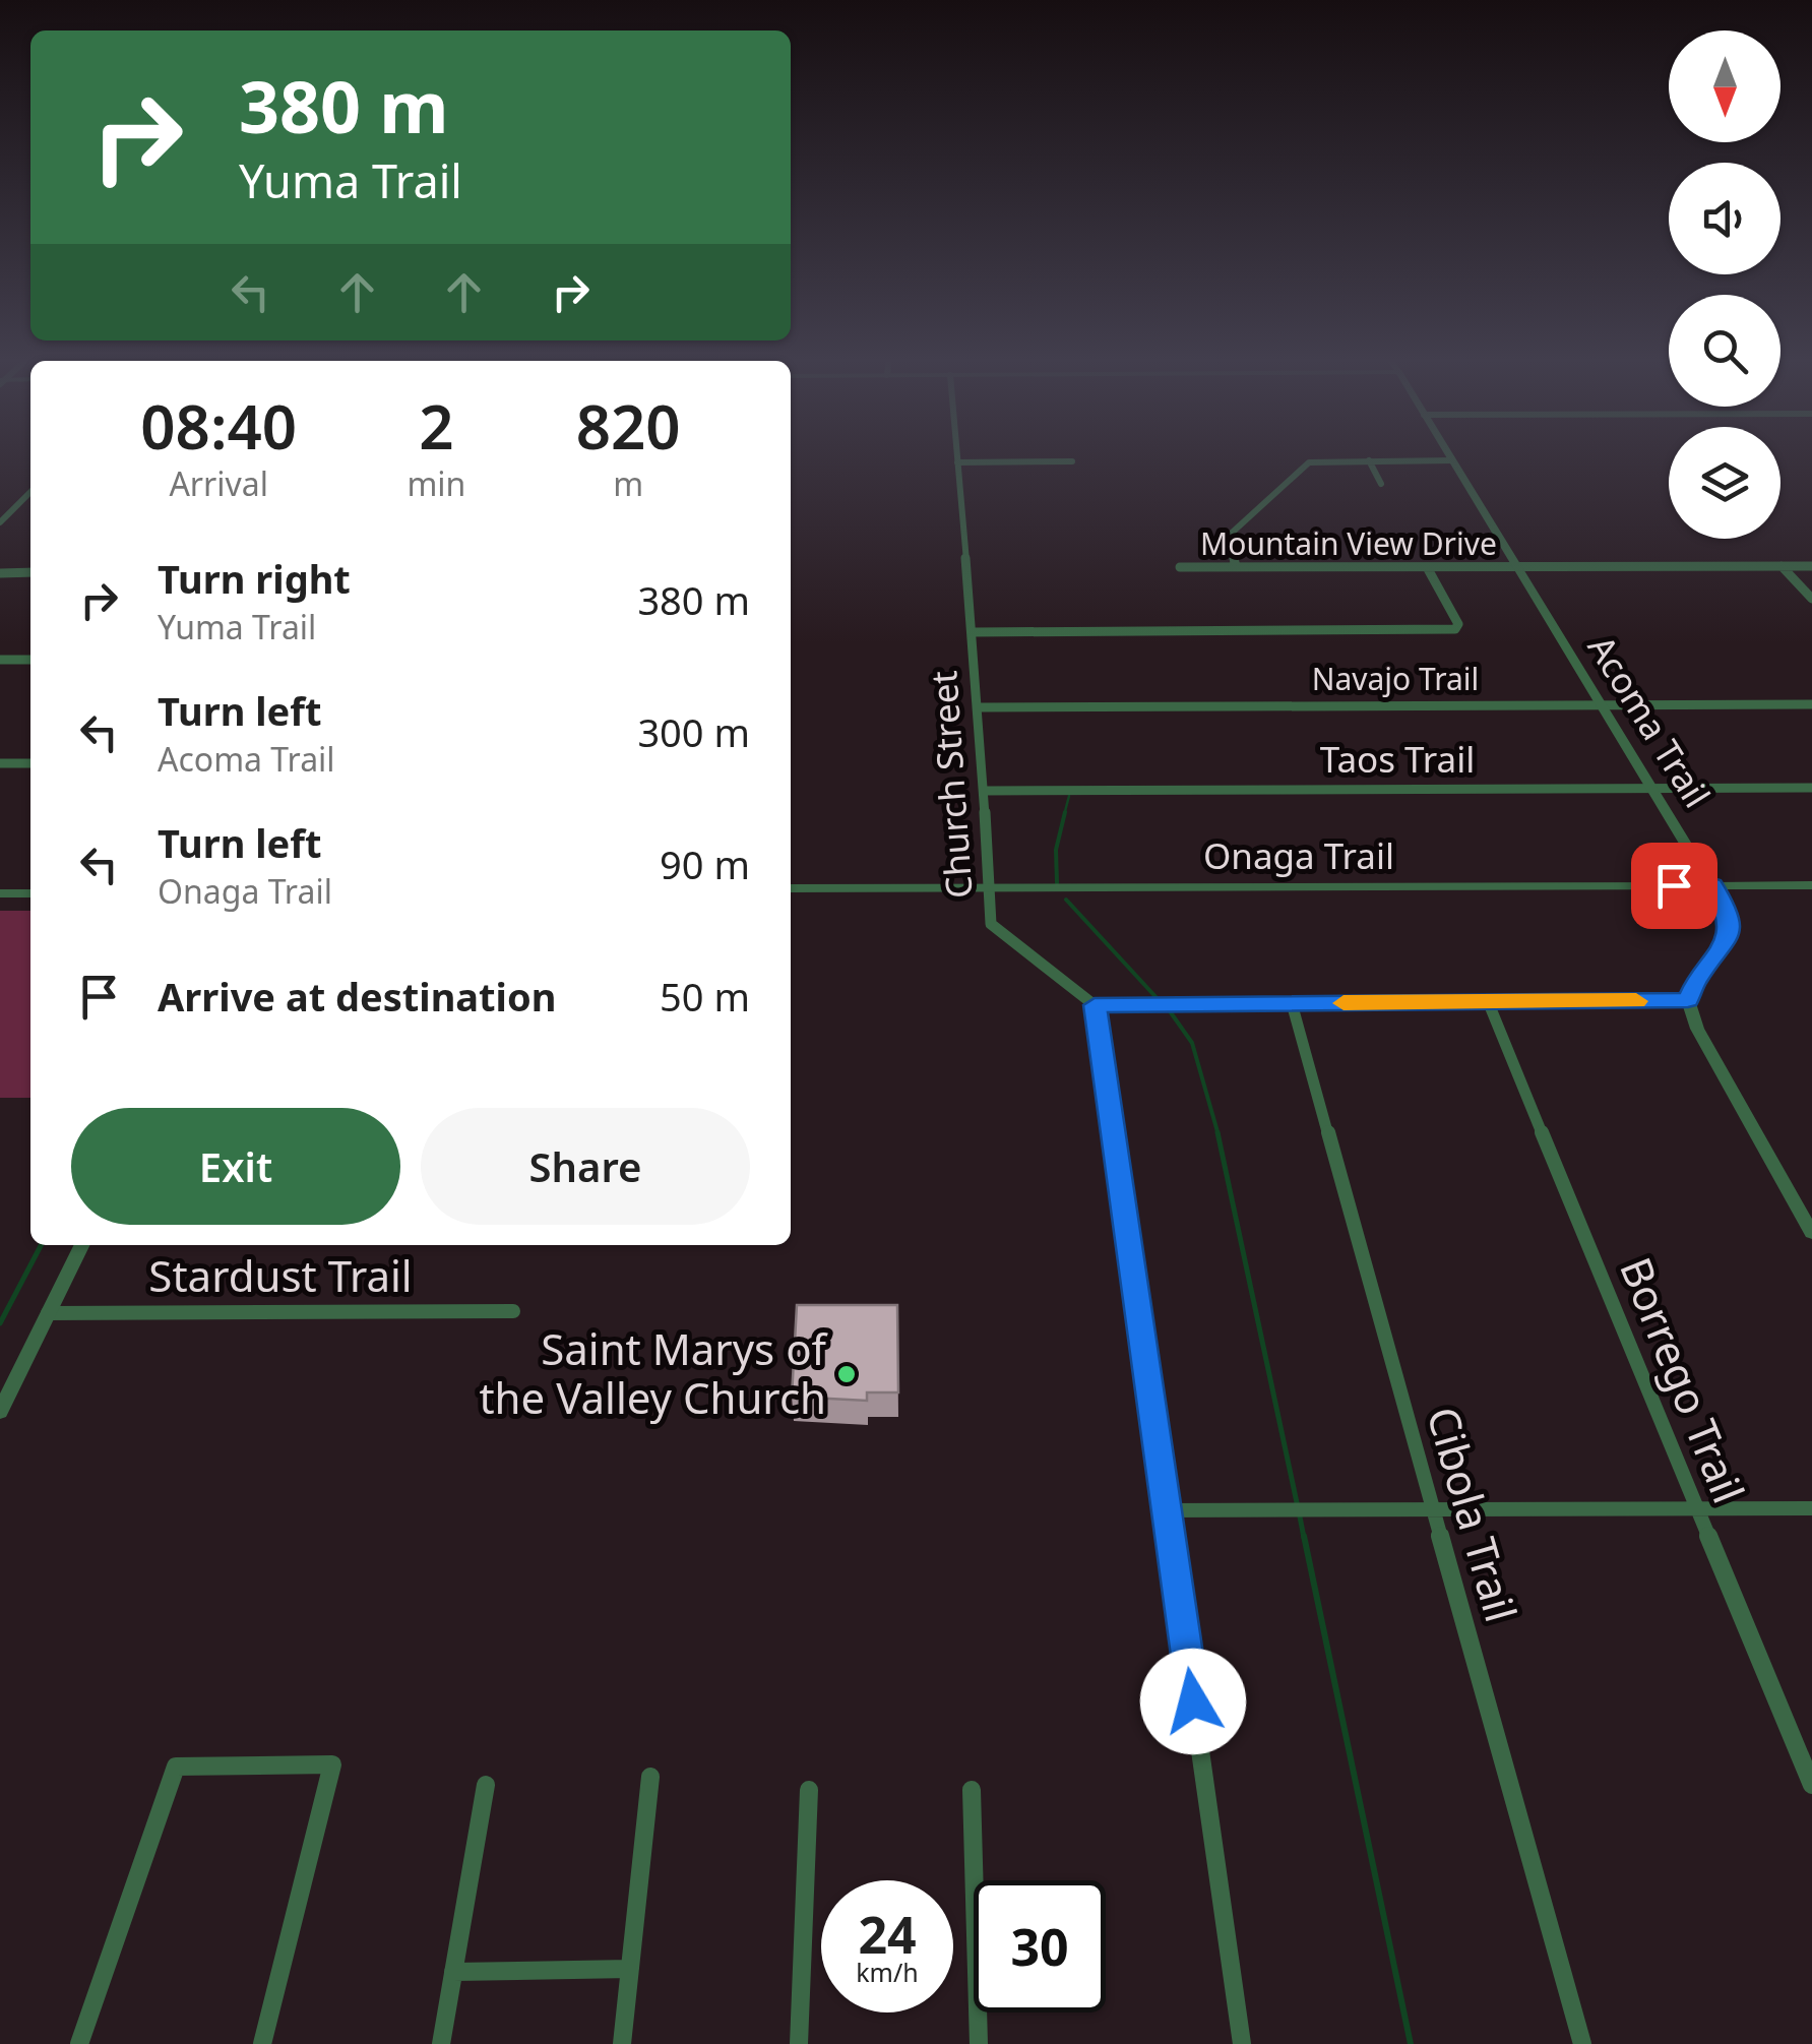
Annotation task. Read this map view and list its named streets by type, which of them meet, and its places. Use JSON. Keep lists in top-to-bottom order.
{
  "streets": {
    "street": [
      "Mountain View Drive",
      "Navajo Trail",
      "Acoma Trail",
      "Taos Trail",
      "Church Street",
      "Onaga Trail",
      "Stardust Trail",
      "Borrego Trail",
      "Cibola Trail"
    ]
  },
  "crossings": [
    ["Mountain View Drive", "Acoma Trail"],
    ["Navajo Trail", "Acoma Trail"],
    ["Navajo Trail", "Church Street"],
    ["Acoma Trail", "Taos Trail"],
    ["Acoma Trail", "Onaga Trail"],
    ["Taos Trail", "Church Street"],
    ["Church Street", "Onaga Trail"]
  ],
  "places": ["Saint Marys of the Valley Church"],
  "north": "bottom",
  "page": {
    "turn": ["380 m", "Yuma Trail"],
    "eta": [
      "08:40",
      "Arrival",
      "2",
      "min",
      "820",
      "m"
    ],
    "list": [
      {
        "name": "Turn right",
        "note": "Yuma Trail",
        "value": "380 m"
      },
      {
        "name": "Turn left",
        "note": "Acoma Trail",
        "value": "300 m"
      },
      {
        "name": "Turn left",
        "note": "Onaga Trail",
        "value": "90 m"
      },
      {
        "name": "Arrive at destination",
        "value": "50 m"
      }
    ],
    "buttons": ["Exit", "Share"],
    "speed": "24 km/h",
    "limit": "30"
  }
}
